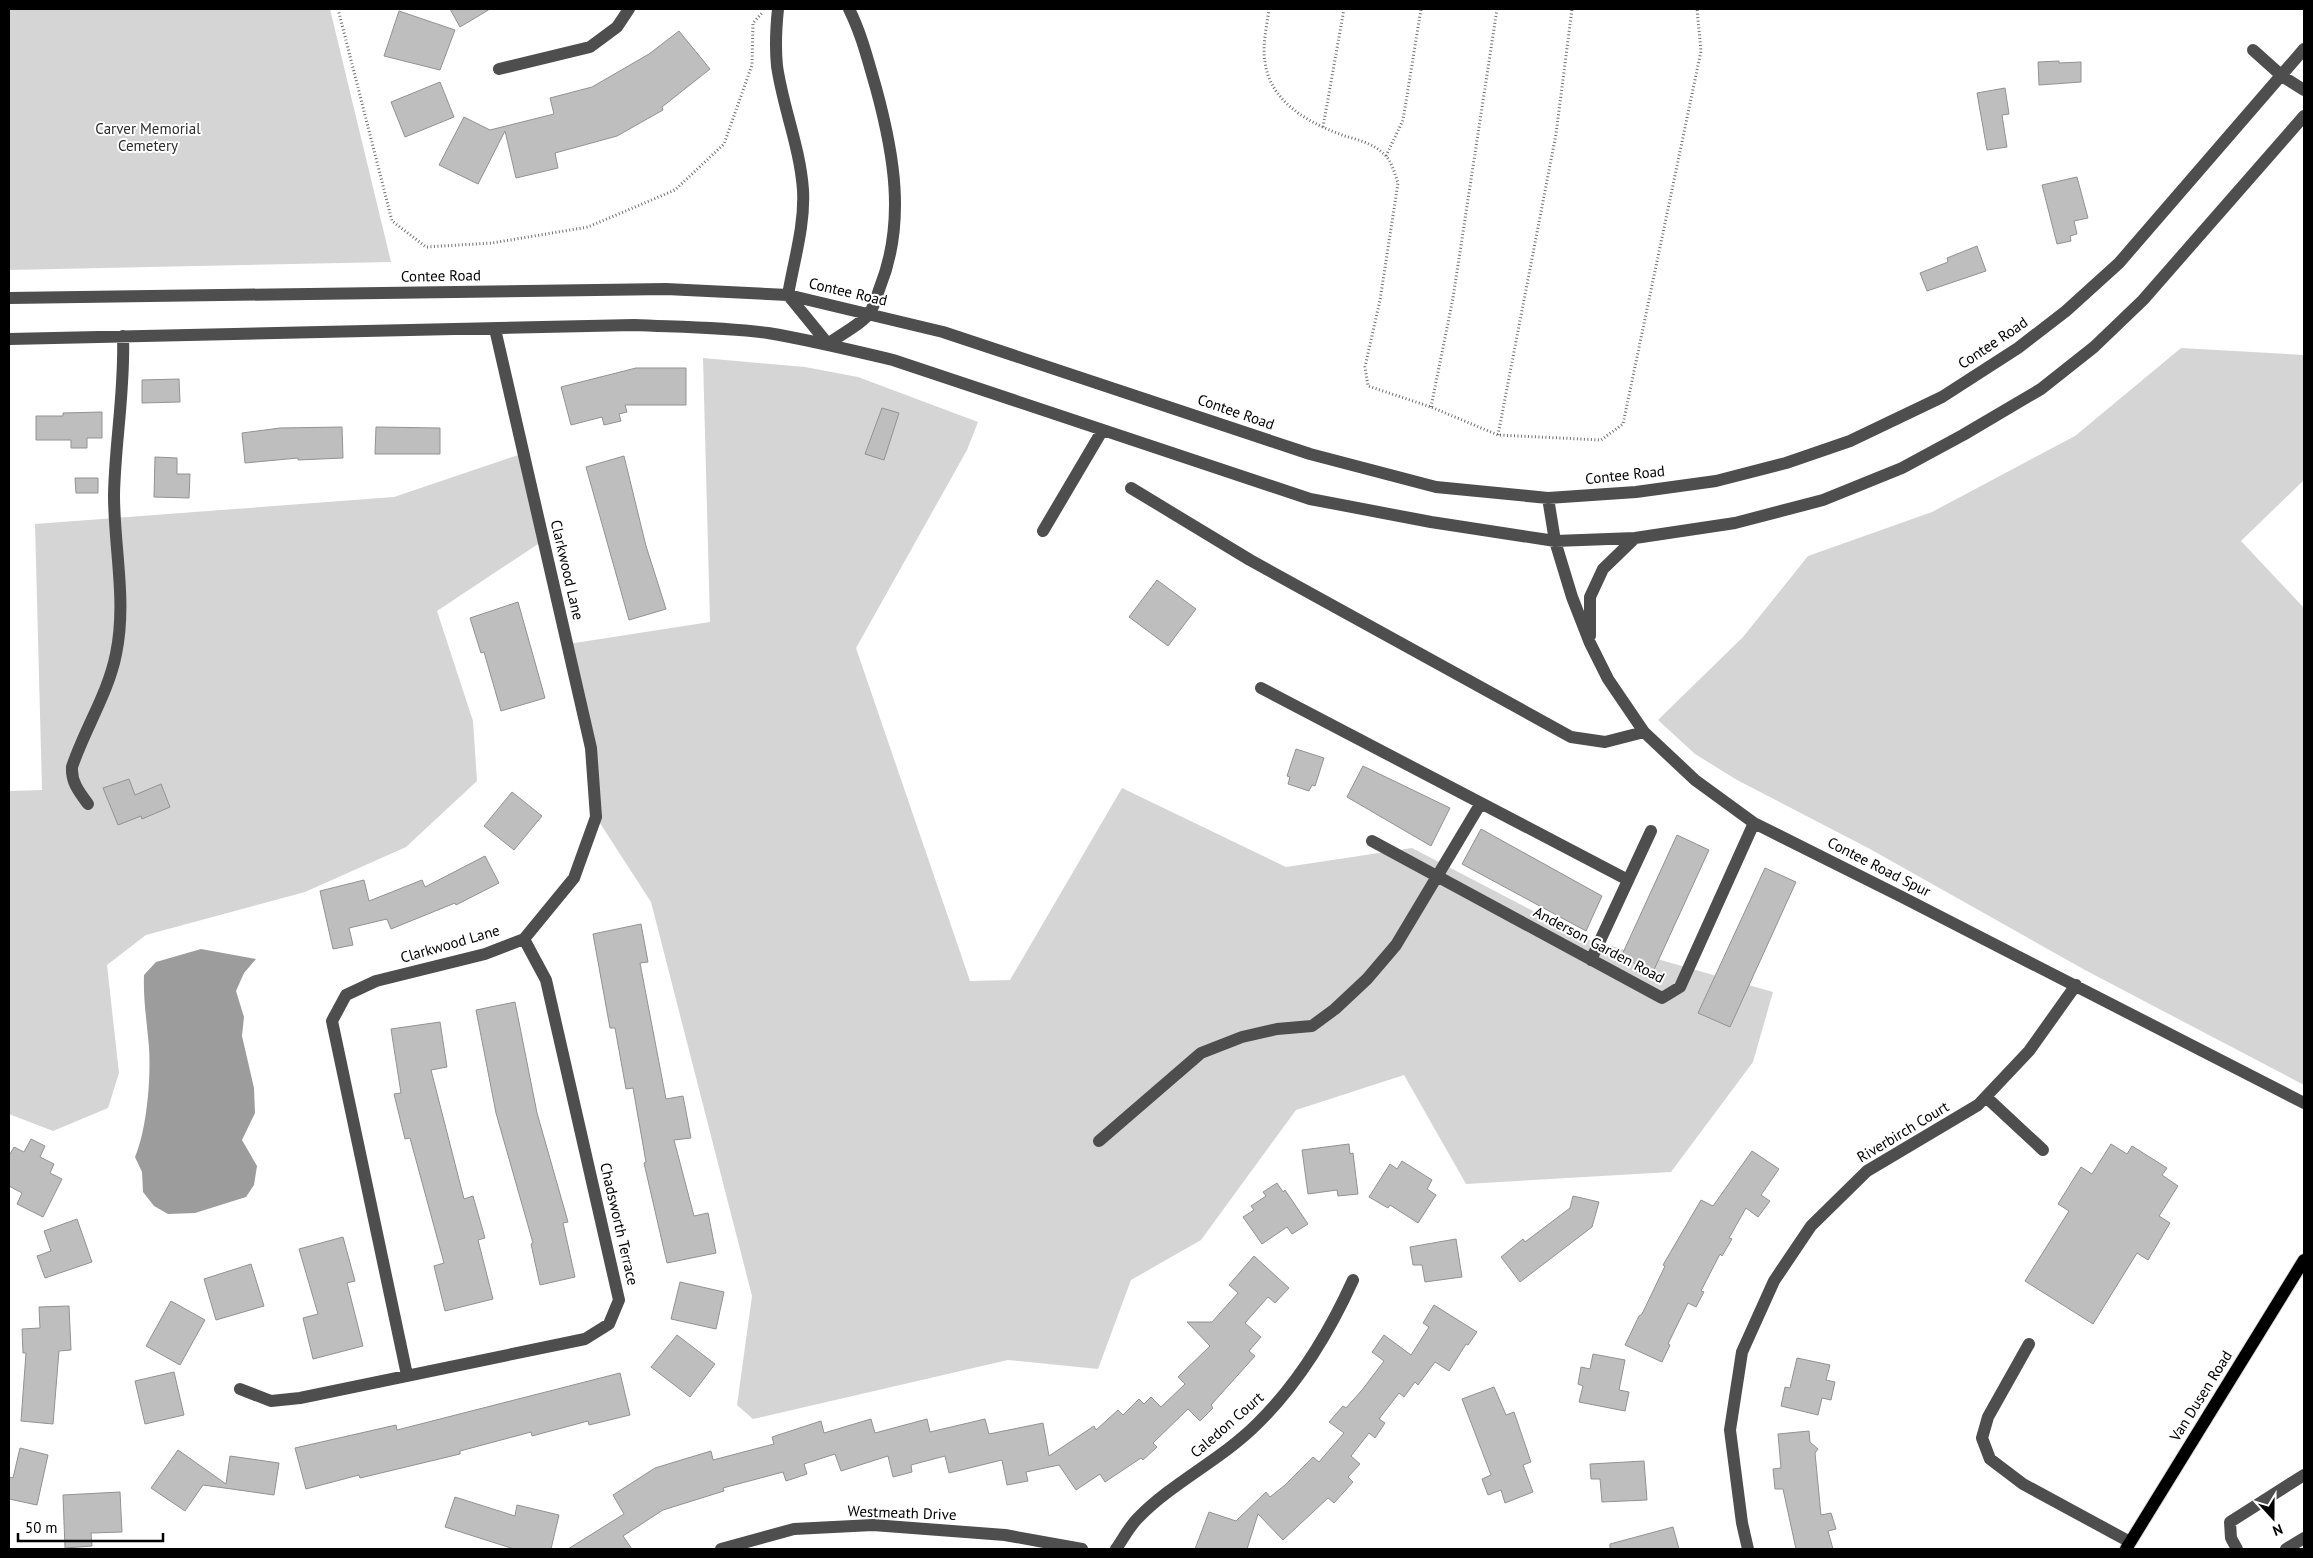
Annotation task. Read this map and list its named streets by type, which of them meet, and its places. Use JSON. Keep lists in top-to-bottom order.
{
  "streets": {
    "main road": ["Van Dusen Road"],
    "street": [
      "Contee Road",
      "Clarkwood Lane",
      "Contee Road Spur",
      "Anderson Garden Road",
      "Riverbirch Court",
      "Chadsworth Terrace",
      "Caledon Court",
      "Westmeath Drive"
    ]
  },
  "crossings": [
    ["Contee Road", "Contee Road Spur"],
    ["Clarkwood Lane", "Chadsworth Terrace"],
    ["Contee Road Spur", "Anderson Garden Road"],
    ["Contee Road Spur", "Riverbirch Court"]
  ],
  "parks": ["Carver Memorial Cemetery"],
  "scale_bar": "50 m",
  "north": "bottom"
}
